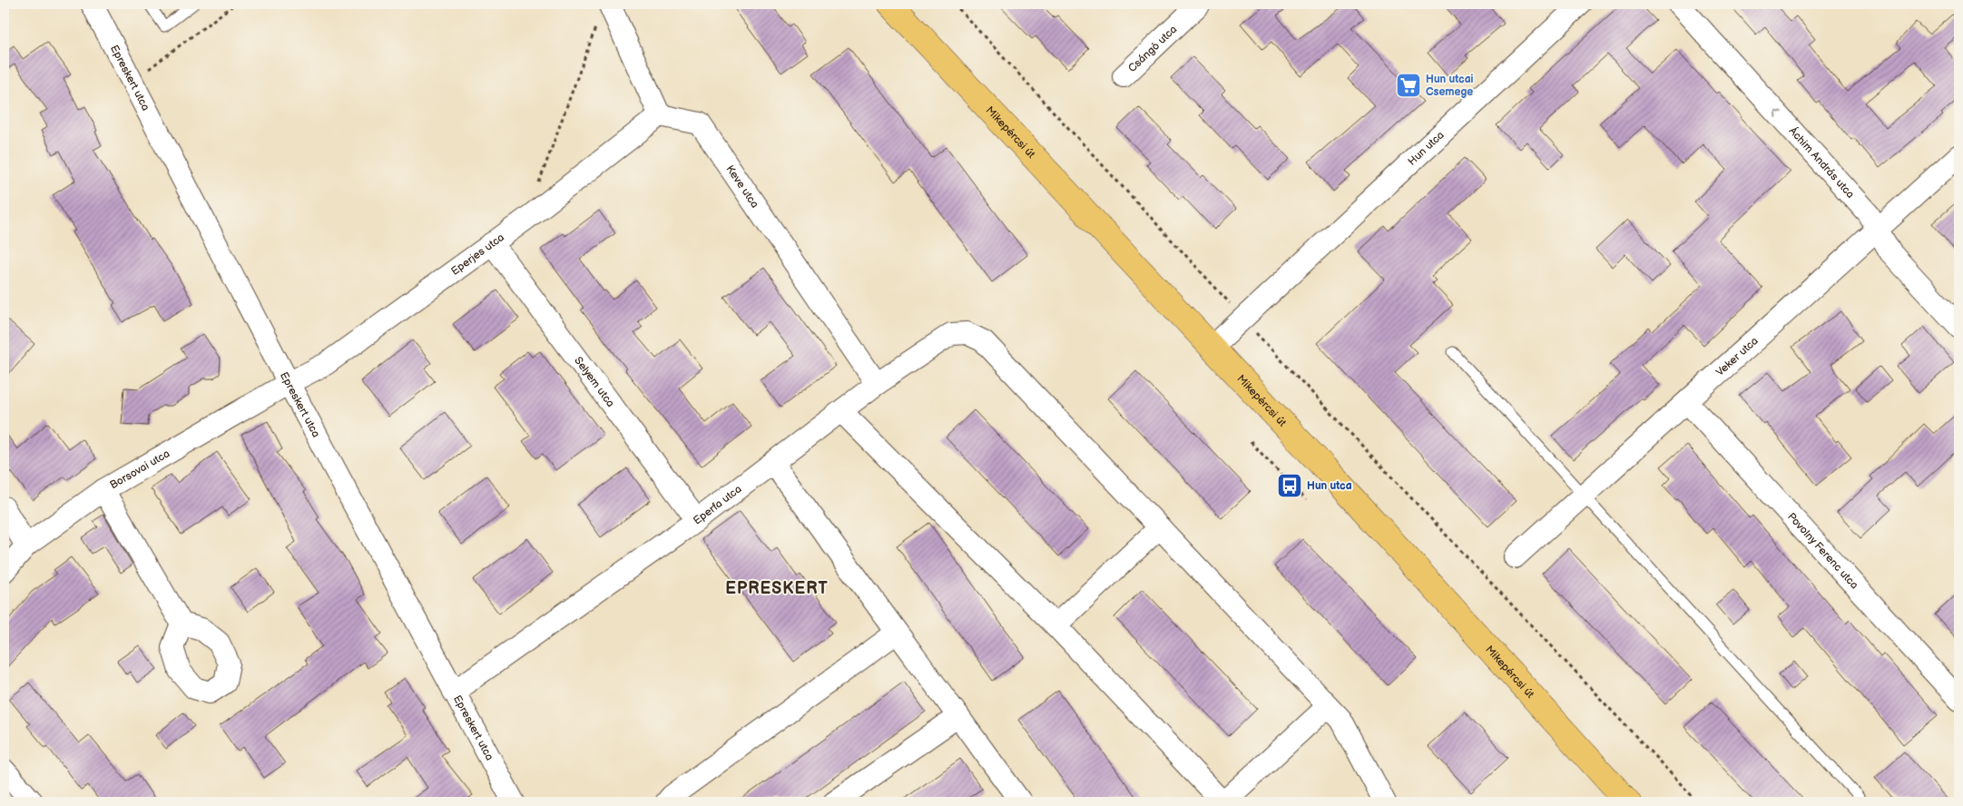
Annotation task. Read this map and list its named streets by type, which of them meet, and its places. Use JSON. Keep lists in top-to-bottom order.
{
  "streets": {
    "main road": ["Mikepércsi út"],
    "street": [
      "Csángó utca",
      "Epreskert utca",
      "Hun utca",
      "Áchim András utca",
      "Keve utca",
      "Eperjes utca",
      "Veker utca",
      "Selyem utca",
      "Borsovai utca",
      "Eperfa utca",
      "Povolny Ferenc utca"
    ]
  },
  "crossings": [
    ["Epreskert utca", "Eperjes utca"],
    ["Epreskert utca", "Borsovai utca"],
    ["Epreskert utca", "Eperfa utca"],
    ["Mikepércsi út", "Hun utca"],
    ["Áchim András utca", "Veker utca"],
    ["Keve utca", "Eperjes utca"],
    ["Keve utca", "Eperfa utca"],
    ["Eperjes utca", "Selyem utca"],
    ["Eperjes utca", "Borsovai utca"],
    ["Veker utca", "Povolny Ferenc utca"],
    ["Selyem utca", "Eperfa utca"]
  ],
  "one_way": ["Áchim András utca"],
  "districts": ["EPRESKERT"],
  "places": {
    "supermarket": ["Hun utcai Csemege"],
    "bus stop": ["Hun utca"]
  }
}
